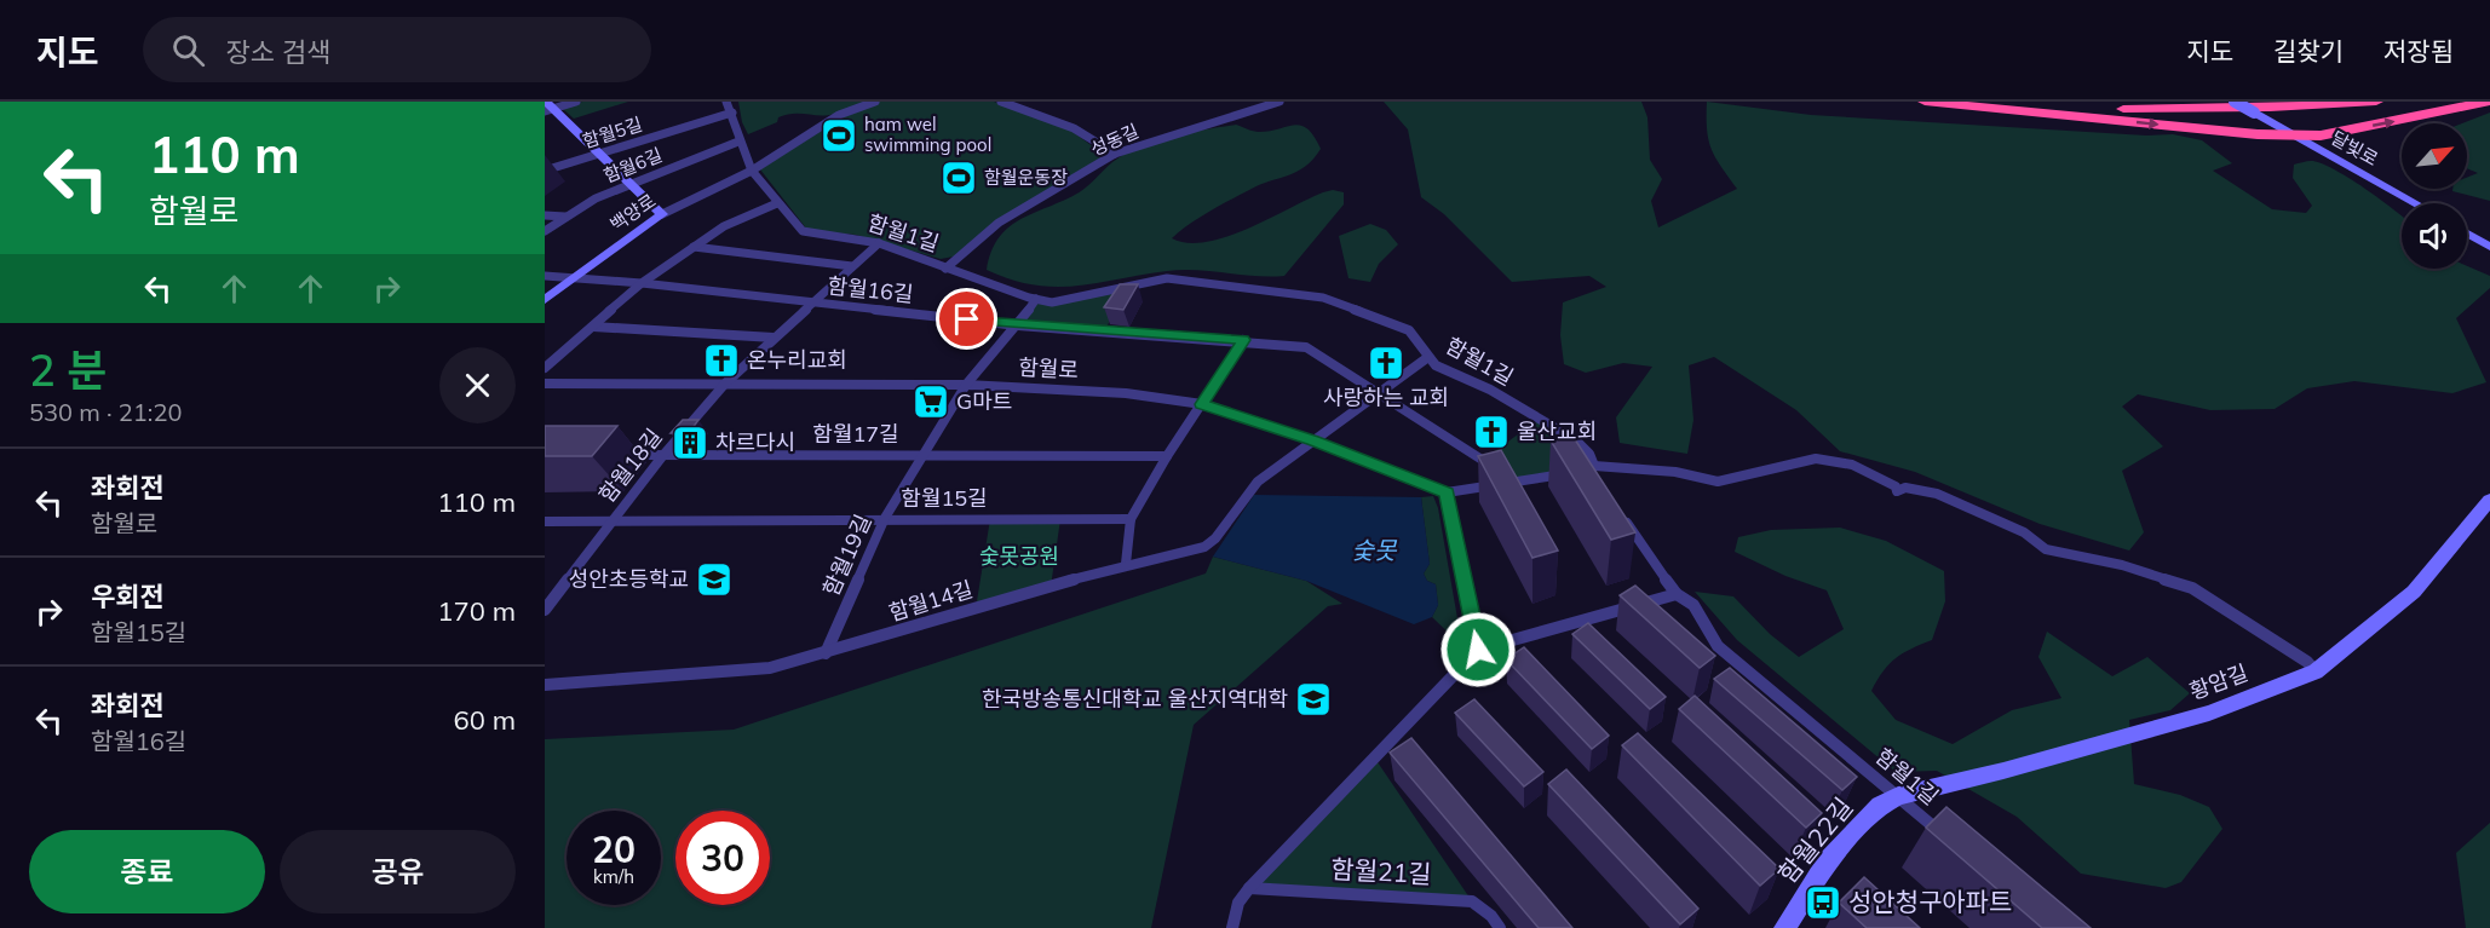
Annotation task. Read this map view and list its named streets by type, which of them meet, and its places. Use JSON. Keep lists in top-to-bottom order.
{
  "streets": {
    "street": [
      "함월5길",
      "성동길",
      "달빛로",
      "함월6길",
      "백양로",
      "함월1길",
      "함월16길",
      "함월로",
      "함월17길",
      "함월18길",
      "함월15길",
      "함월19길",
      "함월14길",
      "황암길",
      "함월22길",
      "함월21길"
    ]
  },
  "crossings": [
    ["함월5길", "함월1길"],
    ["성동길", "함월1길"],
    ["함월6길", "함월1길"],
    ["백양로", "함월1길"],
    ["백양로", "함월16길"],
    ["함월1길", "함월18길"],
    ["함월1길", "함월19길"],
    ["함월1길", "함월14길"],
    ["함월1길", "황암길"],
    ["함월1길", "함월22길"],
    ["함월16길", "함월18길"],
    ["함월16길", "함월19길"],
    ["함월16길", "함월14길"],
    ["함월로", "함월18길"],
    ["함월로", "함월19길"],
    ["함월로", "함월14길"],
    ["함월17길", "함월18길"],
    ["함월17길", "함월19길"],
    ["함월18길", "함월15길"],
    ["함월15길", "함월19길"],
    ["함월19길", "함월14길"],
    ["황암길", "함월22길"]
  ],
  "water": ["숯못"],
  "parks": ["숯못공원"],
  "places": {
    "sports": ["ham wel swimming pool", "함월운동장"],
    "church": ["온누리교회", "사랑하는 교회", "울산교회"],
    "supermarket": ["G마트"],
    "building": ["차르다시"],
    "school or university": ["성안초등학교", "한국방송통신대학교 울산지역대학"],
    "bus stop": ["성안청구아파트"]
  },
  "north": "top right",
  "page": {
    "header": "지도",
    "search": "장소 검색",
    "nav": ["지도", "길찾기", "저장됨"],
    "turn": ["110 m", "함월로"],
    "heading": ["2 분", "530 m · 21:20"],
    "list": [
      {
        "name": "좌회전",
        "note": "함월로",
        "value": "110 m"
      },
      {
        "name": "우회전",
        "note": "함월15길",
        "value": "170 m"
      },
      {
        "name": "좌회전",
        "note": "함월16길",
        "value": "60 m"
      }
    ],
    "speed": "20 km/h",
    "limit": "30",
    "buttons": ["종료", "공유"]
  }
}
